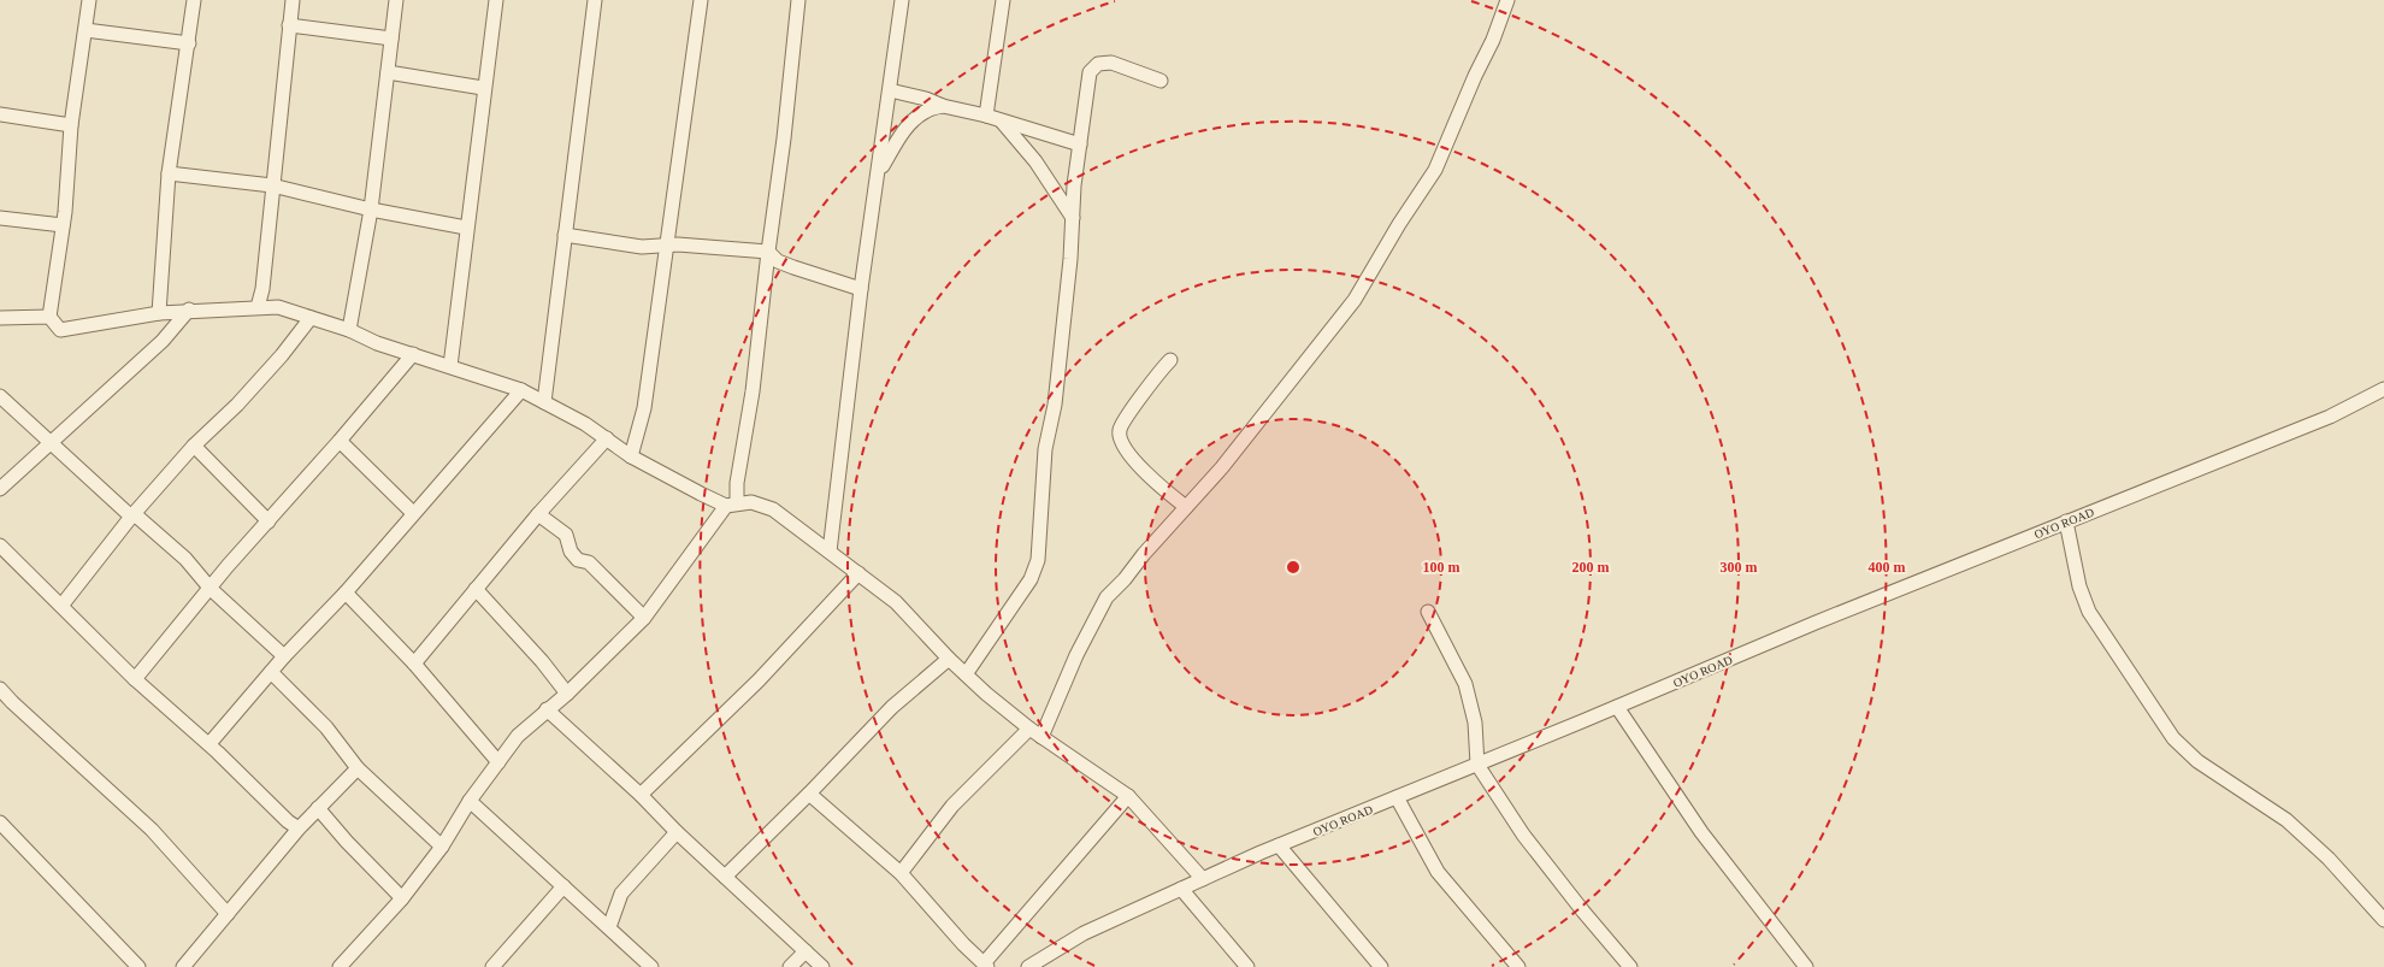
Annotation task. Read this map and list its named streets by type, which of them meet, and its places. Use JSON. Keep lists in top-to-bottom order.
{
  "streets": {
    "street": ["OYO ROAD"]
  },
  "rings": [
    "100 m",
    "200 m",
    "300 m",
    "400 m"
  ]
}
